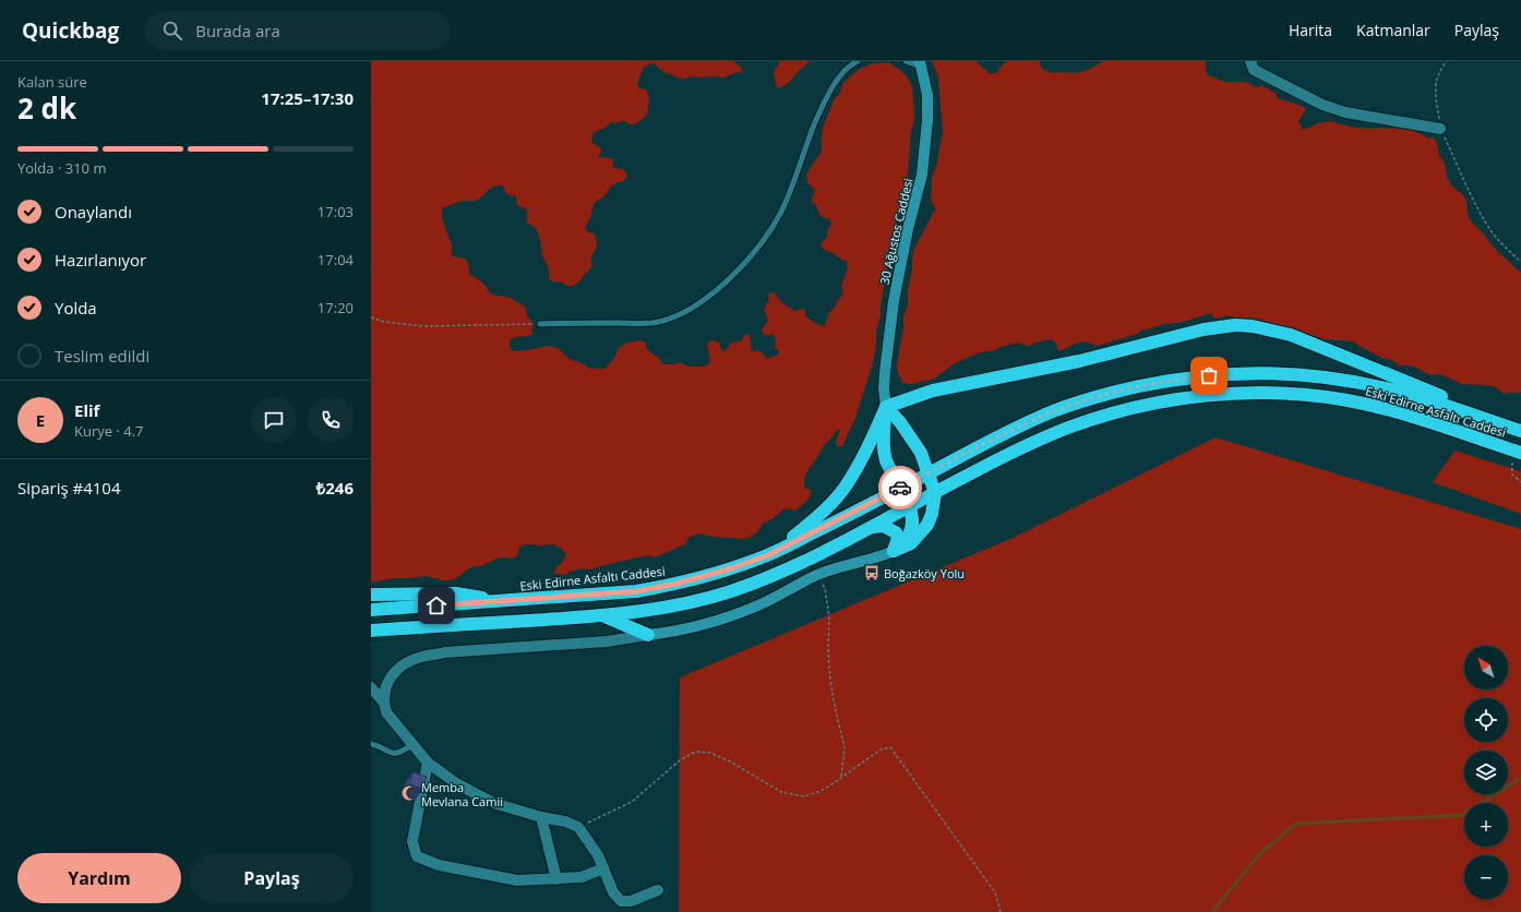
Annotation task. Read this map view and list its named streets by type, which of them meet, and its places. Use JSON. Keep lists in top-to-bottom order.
{
  "streets": {
    "highway": ["Eski Edirne Asfaltı Caddesi"],
    "main road": ["30 Ağustos Caddesi"]
  },
  "places": {
    "bus stop": ["Boğazköy Yolu"],
    "mosque": ["Memba Mevlana Camii"]
  },
  "north": "top left",
  "page": {
    "header": "Quickbag",
    "search": "Burada ara",
    "nav": ["Harita", "Katmanlar", "Paylaş"],
    "heading": ["2 dk", "Kalan süre", "17:25–17:30"],
    "panel": [
      "Elif",
      "Kurye · 4.7",
      "Sipariş #4104",
      "₺246"
    ],
    "bar": "Yolda · 310 m",
    "list": [
      ["Onaylandı", "17:03"],
      ["Hazırlanıyor", "17:04"],
      ["Yolda", "17:20"],
      "Teslim edildi"
    ],
    "round": "E",
    "map_buttons": ["+", "−"],
    "buttons": ["Yardım", "Paylaş"]
  }
}
